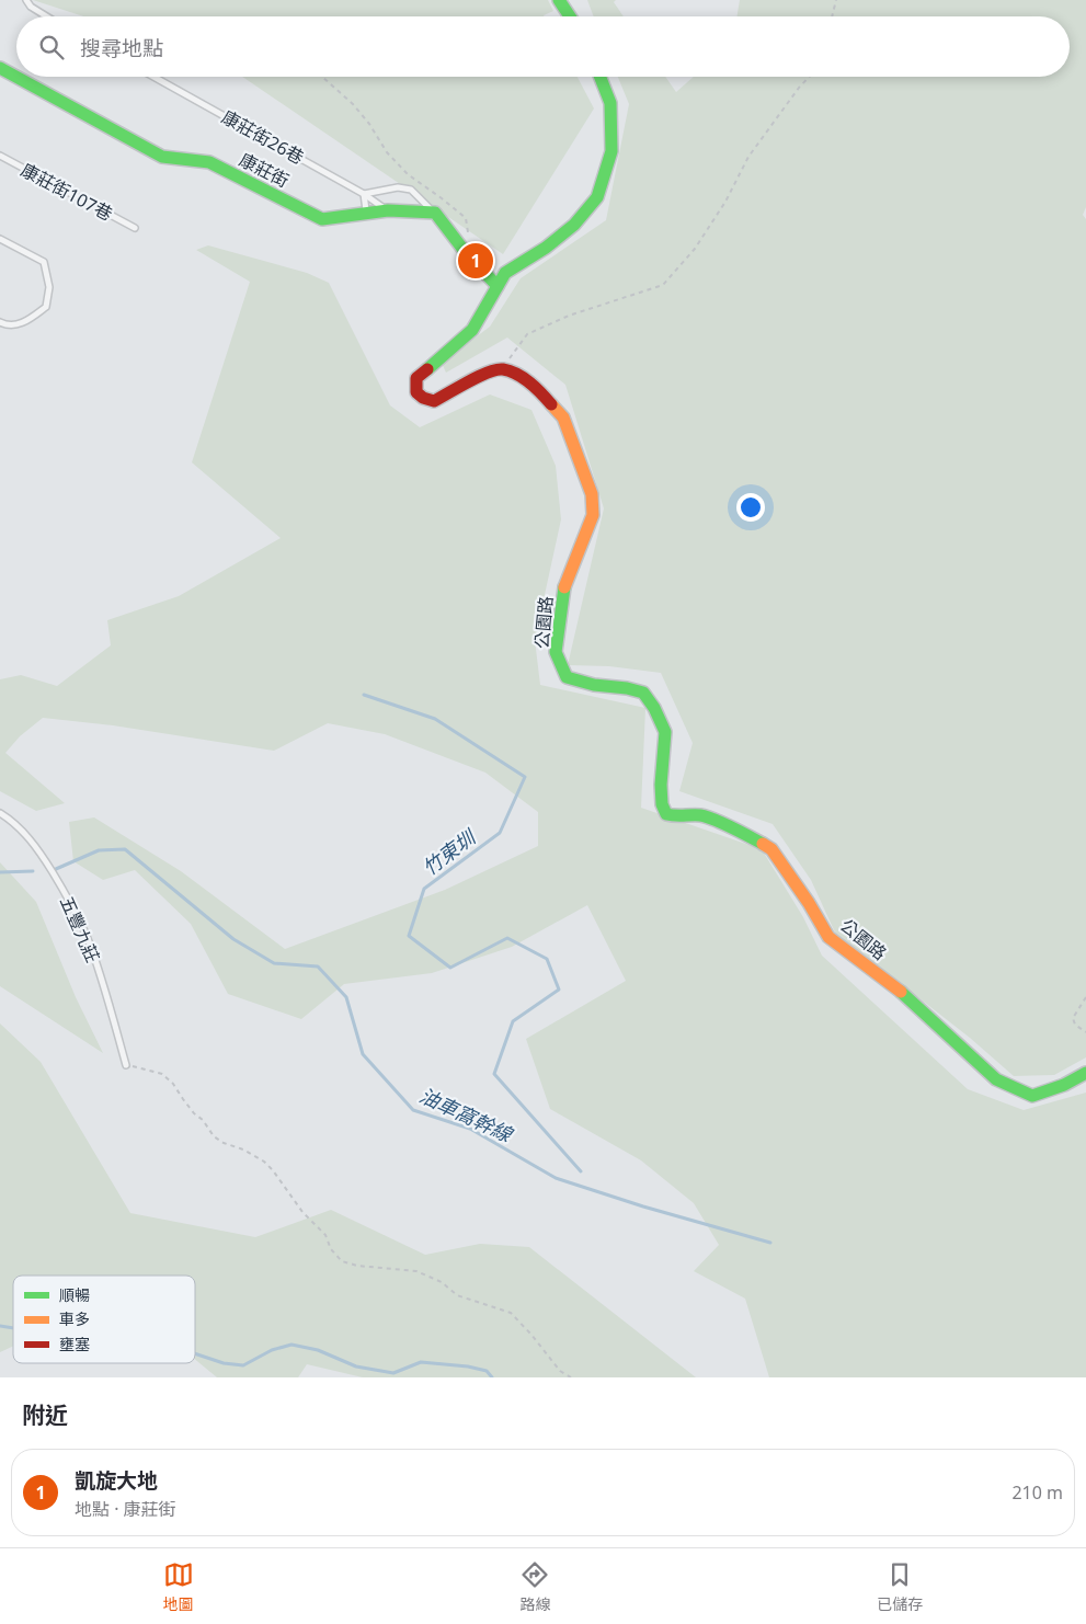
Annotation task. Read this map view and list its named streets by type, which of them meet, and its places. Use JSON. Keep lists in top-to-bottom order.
{
  "streets": {
    "street": ["康莊街", "公園路"],
    "lane": ["康莊街26巷", "康莊街107巷", "五豐九莊"]
  },
  "crossings": [
    ["康莊街26巷", "康莊街"]
  ],
  "water": ["竹東圳", "油車窩幹線"],
  "legend": ["順暢", "車多", "壅塞"],
  "page": {
    "search": "搜尋地點",
    "pins": "1",
    "heading": "附近",
    "list": [
      {
        "mark": "1",
        "name": "凱旋大地",
        "note": "地點 · 康莊街",
        "value": "210 m"
      }
    ],
    "nav": ["地圖", "路線", "已儲存"]
  }
}
